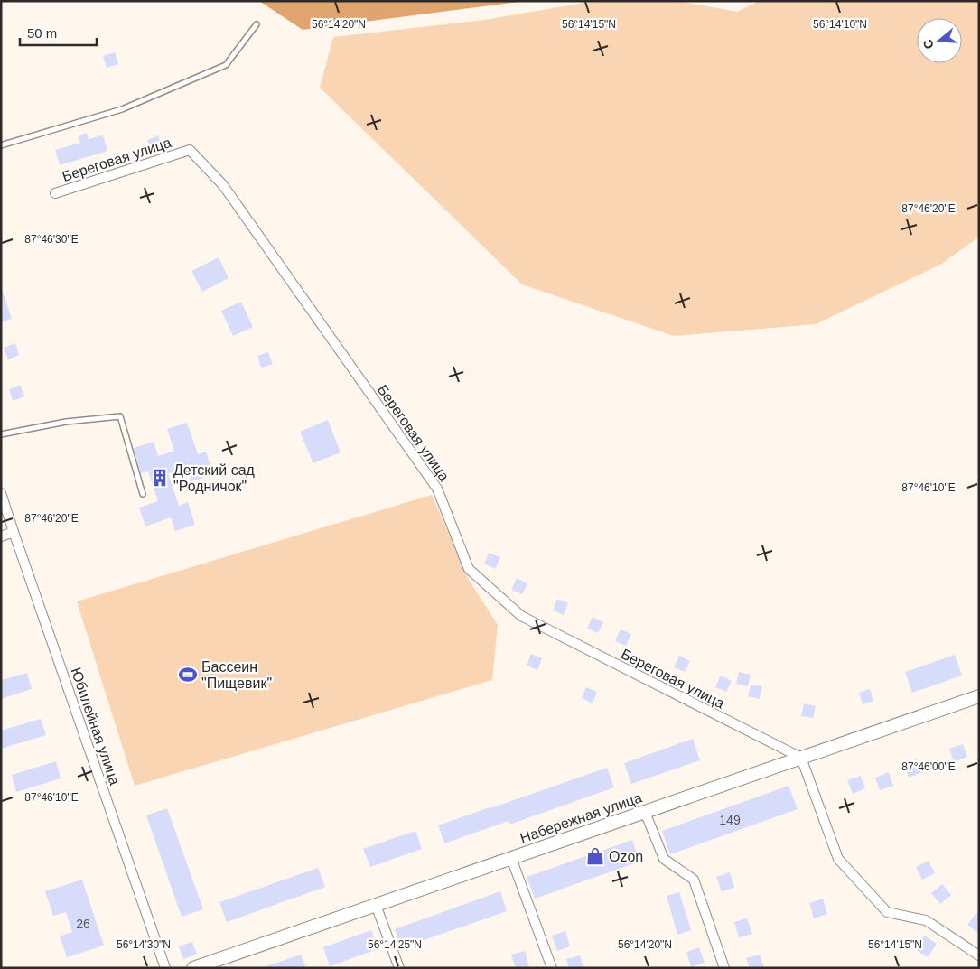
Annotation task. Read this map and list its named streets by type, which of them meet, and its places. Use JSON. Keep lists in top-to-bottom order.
{
  "streets": {
    "street": ["Береговая улица", "Юбилейная улица", "Набережная улица"]
  },
  "crossings": [
    ["Береговая улица", "Набережная улица"]
  ],
  "places": {
    "building": ["Детский сад \"Родничок\""],
    "sports": ["Бассеин \"Пищевик\""],
    "shop": ["Ozon"]
  },
  "house_numbers": ["149", "26"],
  "scale_bar": "50 m",
  "north": "left",
  "coordinates": [
    "56°14'20\"N",
    "56°14'15\"N",
    "56°14'10\"N",
    "87°46'20\"E",
    "87°46'30\"E",
    "87°46'10\"E",
    "87°46'00\"E",
    "56°14'30\"N",
    "56°14'25\"N"
  ]
}
